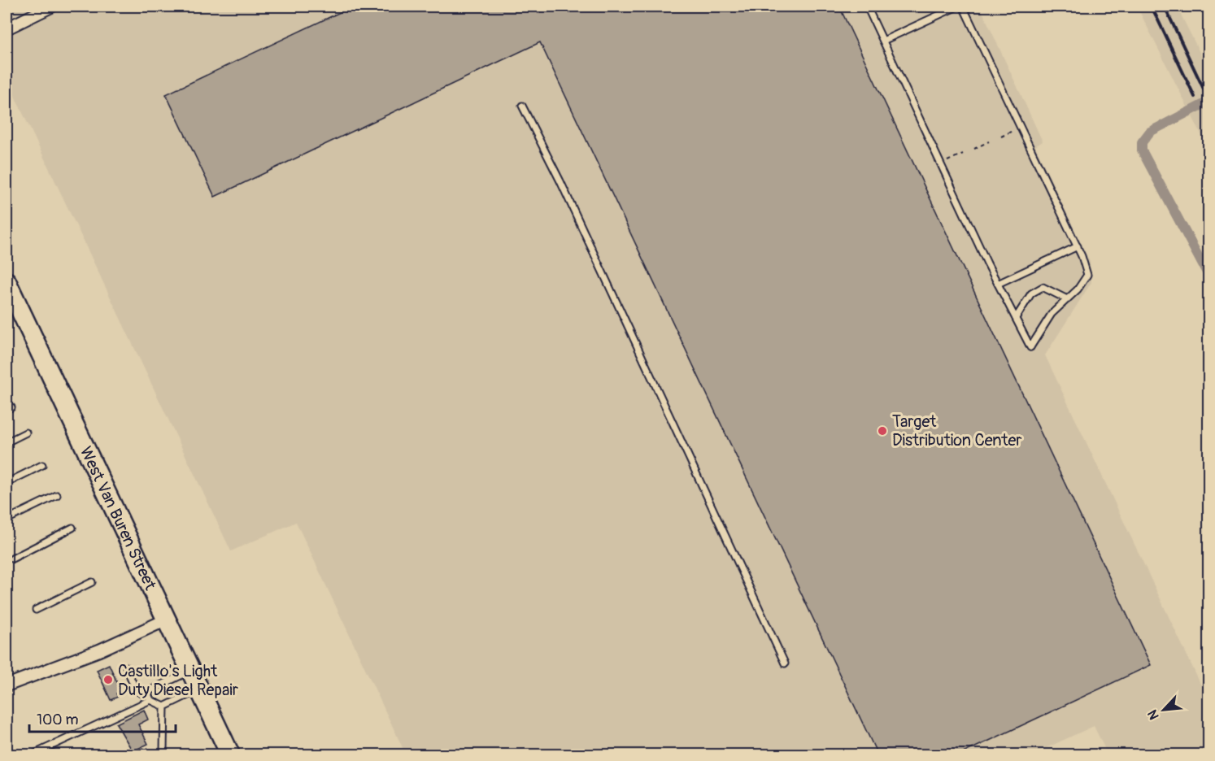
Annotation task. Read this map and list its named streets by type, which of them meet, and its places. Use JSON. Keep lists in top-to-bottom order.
{
  "streets": {
    "main road": ["West Van Buren Street"]
  },
  "places": ["Target Distribution Center", "Castillo's Light Duty Diesel Repair"],
  "scale_bar": "100 m",
  "north": "bottom left"
}
